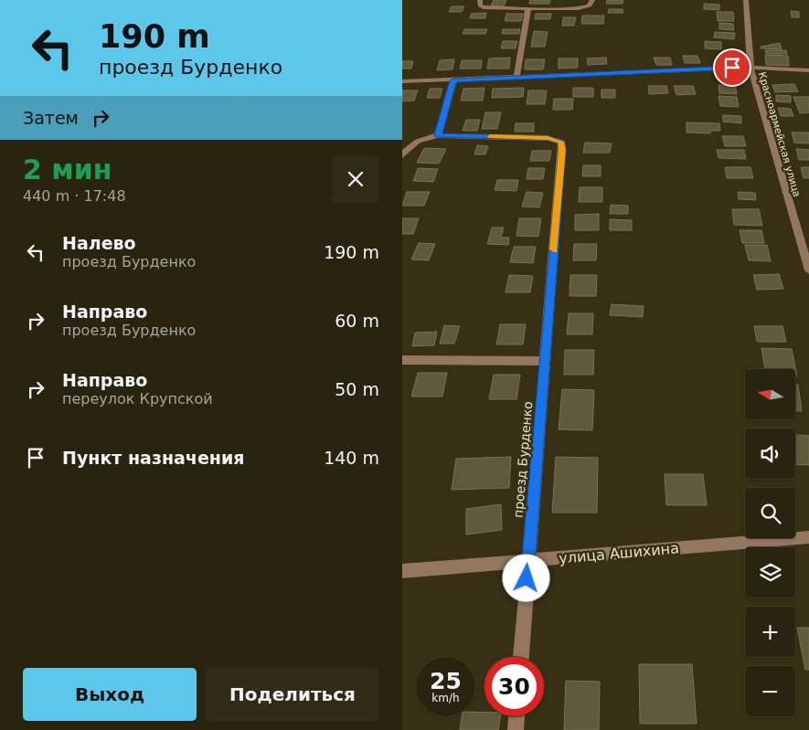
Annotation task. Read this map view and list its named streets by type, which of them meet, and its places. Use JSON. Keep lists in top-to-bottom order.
{
  "streets": {
    "street": ["Красноармейская улица", "проезд Бурденко", "улица Ашихина"]
  },
  "crossings": [
    ["проезд Бурденко", "улица Ашихина"]
  ],
  "north": "left",
  "page": {
    "turn": ["190 m", "проезд Бурденко"],
    "then": "Затем",
    "heading": ["2 мин", "440 m · 17:48"],
    "list": [
      {
        "name": "Налево",
        "note": "проезд Бурденко",
        "value": "190 m"
      },
      {
        "name": "Направо",
        "note": "проезд Бурденко",
        "value": "60 m"
      },
      {
        "name": "Направо",
        "note": "переулок Крупской",
        "value": "50 m"
      },
      {
        "name": "Пункт назначения",
        "value": "140 m"
      }
    ],
    "map_buttons": ["+", "−"],
    "speed": "25 km/h",
    "limit": "30",
    "buttons": ["Выход", "Поделиться"]
  }
}
